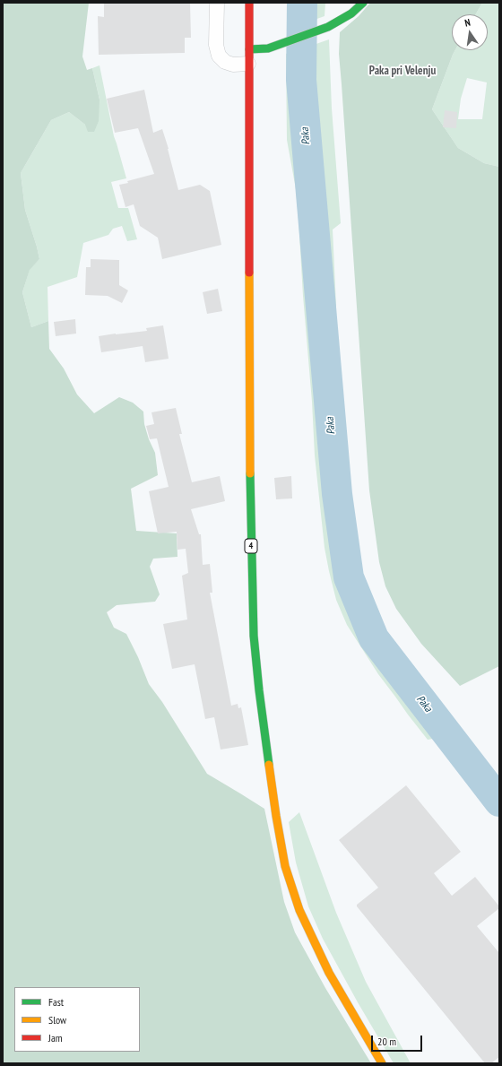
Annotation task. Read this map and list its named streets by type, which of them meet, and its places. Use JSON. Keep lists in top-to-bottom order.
{
  "streets": {
    "main road": ["4"]
  },
  "districts": ["Paka pri Velenju"],
  "water": ["Paka"],
  "legend": ["Fast", "Slow", "Jam"],
  "scale_bar": "20 m",
  "north": "top"
}
